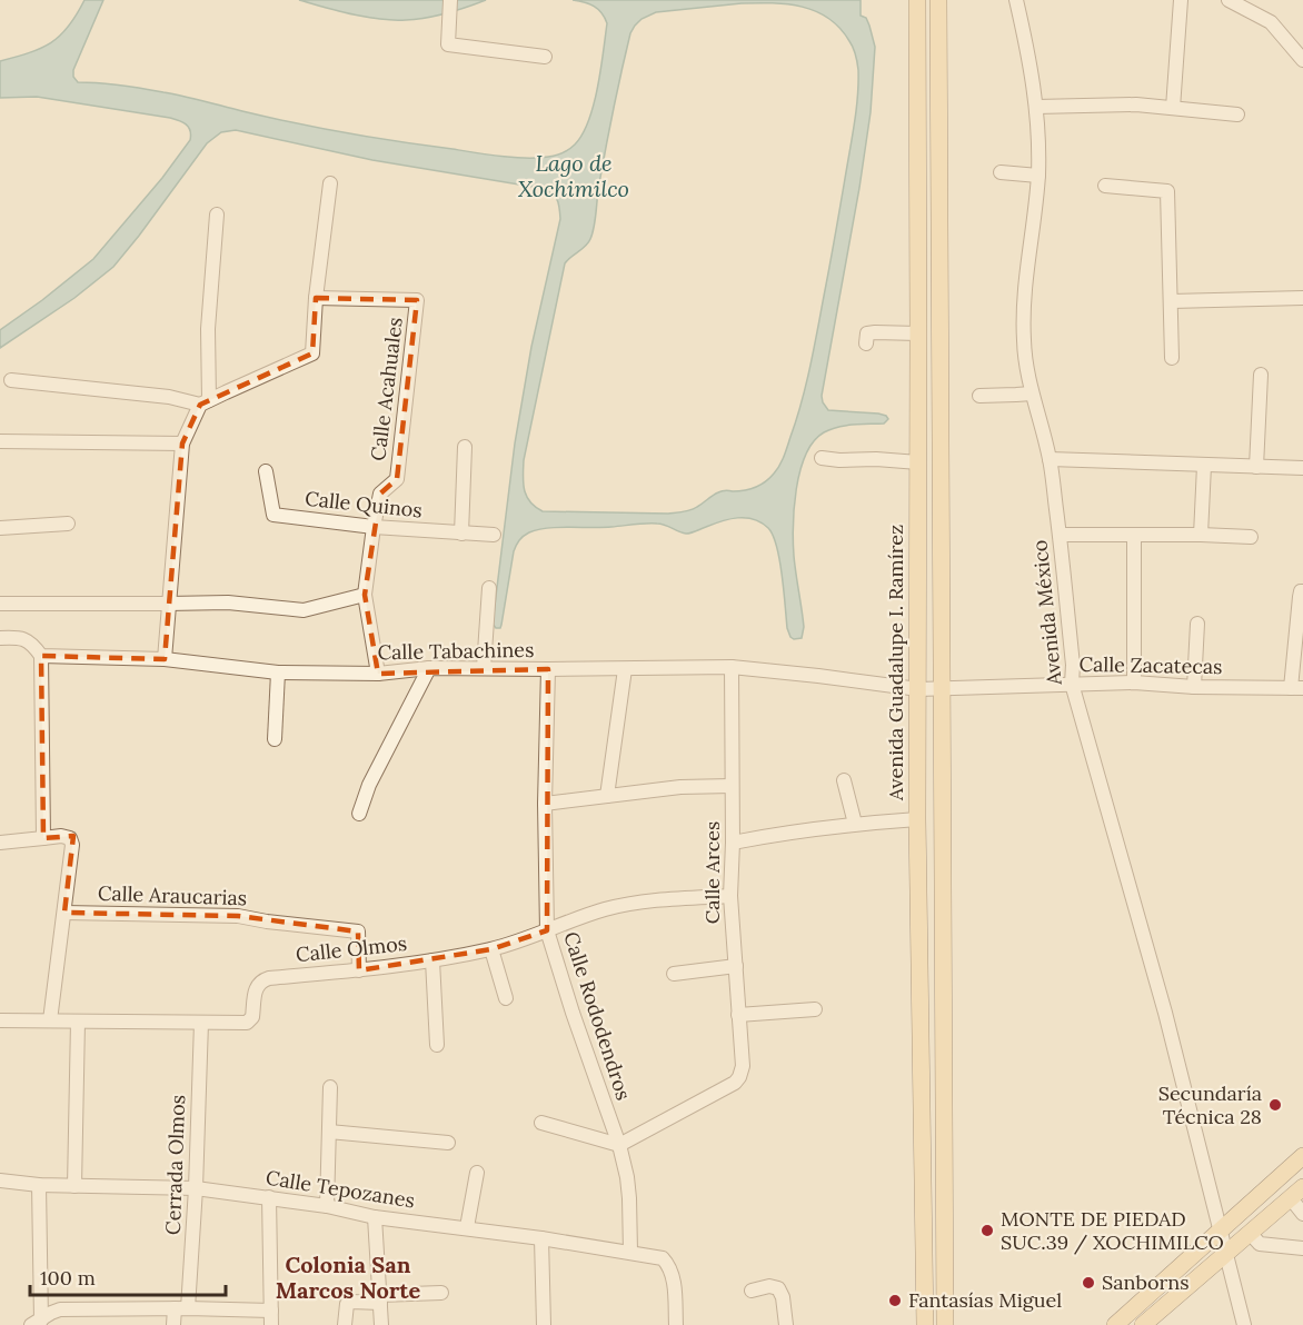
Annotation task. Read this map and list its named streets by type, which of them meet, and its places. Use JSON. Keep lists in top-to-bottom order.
{
  "streets": {
    "main road": ["Avenida Guadalupe I. Ramírez"],
    "street": [
      "Calle Acahuales",
      "Calle Quinos",
      "Avenida México",
      "Calle Tabachines",
      "Calle Zacatecas",
      "Calle Arces",
      "Calle Araucarias",
      "Calle Olmos",
      "Calle Rododendros",
      "Cerrada Olmos",
      "Calle Tepozanes"
    ]
  },
  "crossings": [
    ["Calle Acahuales", "Calle Quinos"],
    ["Calle Acahuales", "Calle Tabachines"],
    ["Avenida México", "Calle Zacatecas"],
    ["Calle Tabachines", "Avenida Guadalupe I. Ramírez"],
    ["Calle Tabachines", "Calle Zacatecas"],
    ["Calle Tabachines", "Calle Arces"],
    ["Calle Tabachines", "Calle Rododendros"],
    ["Avenida Guadalupe I. Ramírez", "Calle Zacatecas"],
    ["Calle Arces", "Calle Olmos"],
    ["Calle Arces", "Calle Rododendros"],
    ["Calle Araucarias", "Calle Olmos"],
    ["Calle Olmos", "Calle Rododendros"],
    ["Calle Olmos", "Cerrada Olmos"],
    ["Calle Rododendros", "Calle Tepozanes"],
    ["Cerrada Olmos", "Calle Tepozanes"]
  ],
  "districts": ["Colonia San Marcos Norte"],
  "water": ["Lago de Xochimilco"],
  "places": [
    "Secundaría Técnica 28",
    "MONTE DE PIEDAD SUC.39 / XOCHIMILCO",
    "Sanborns",
    "Fantasías Miguel"
  ],
  "scale_bar": "100 m"
}
